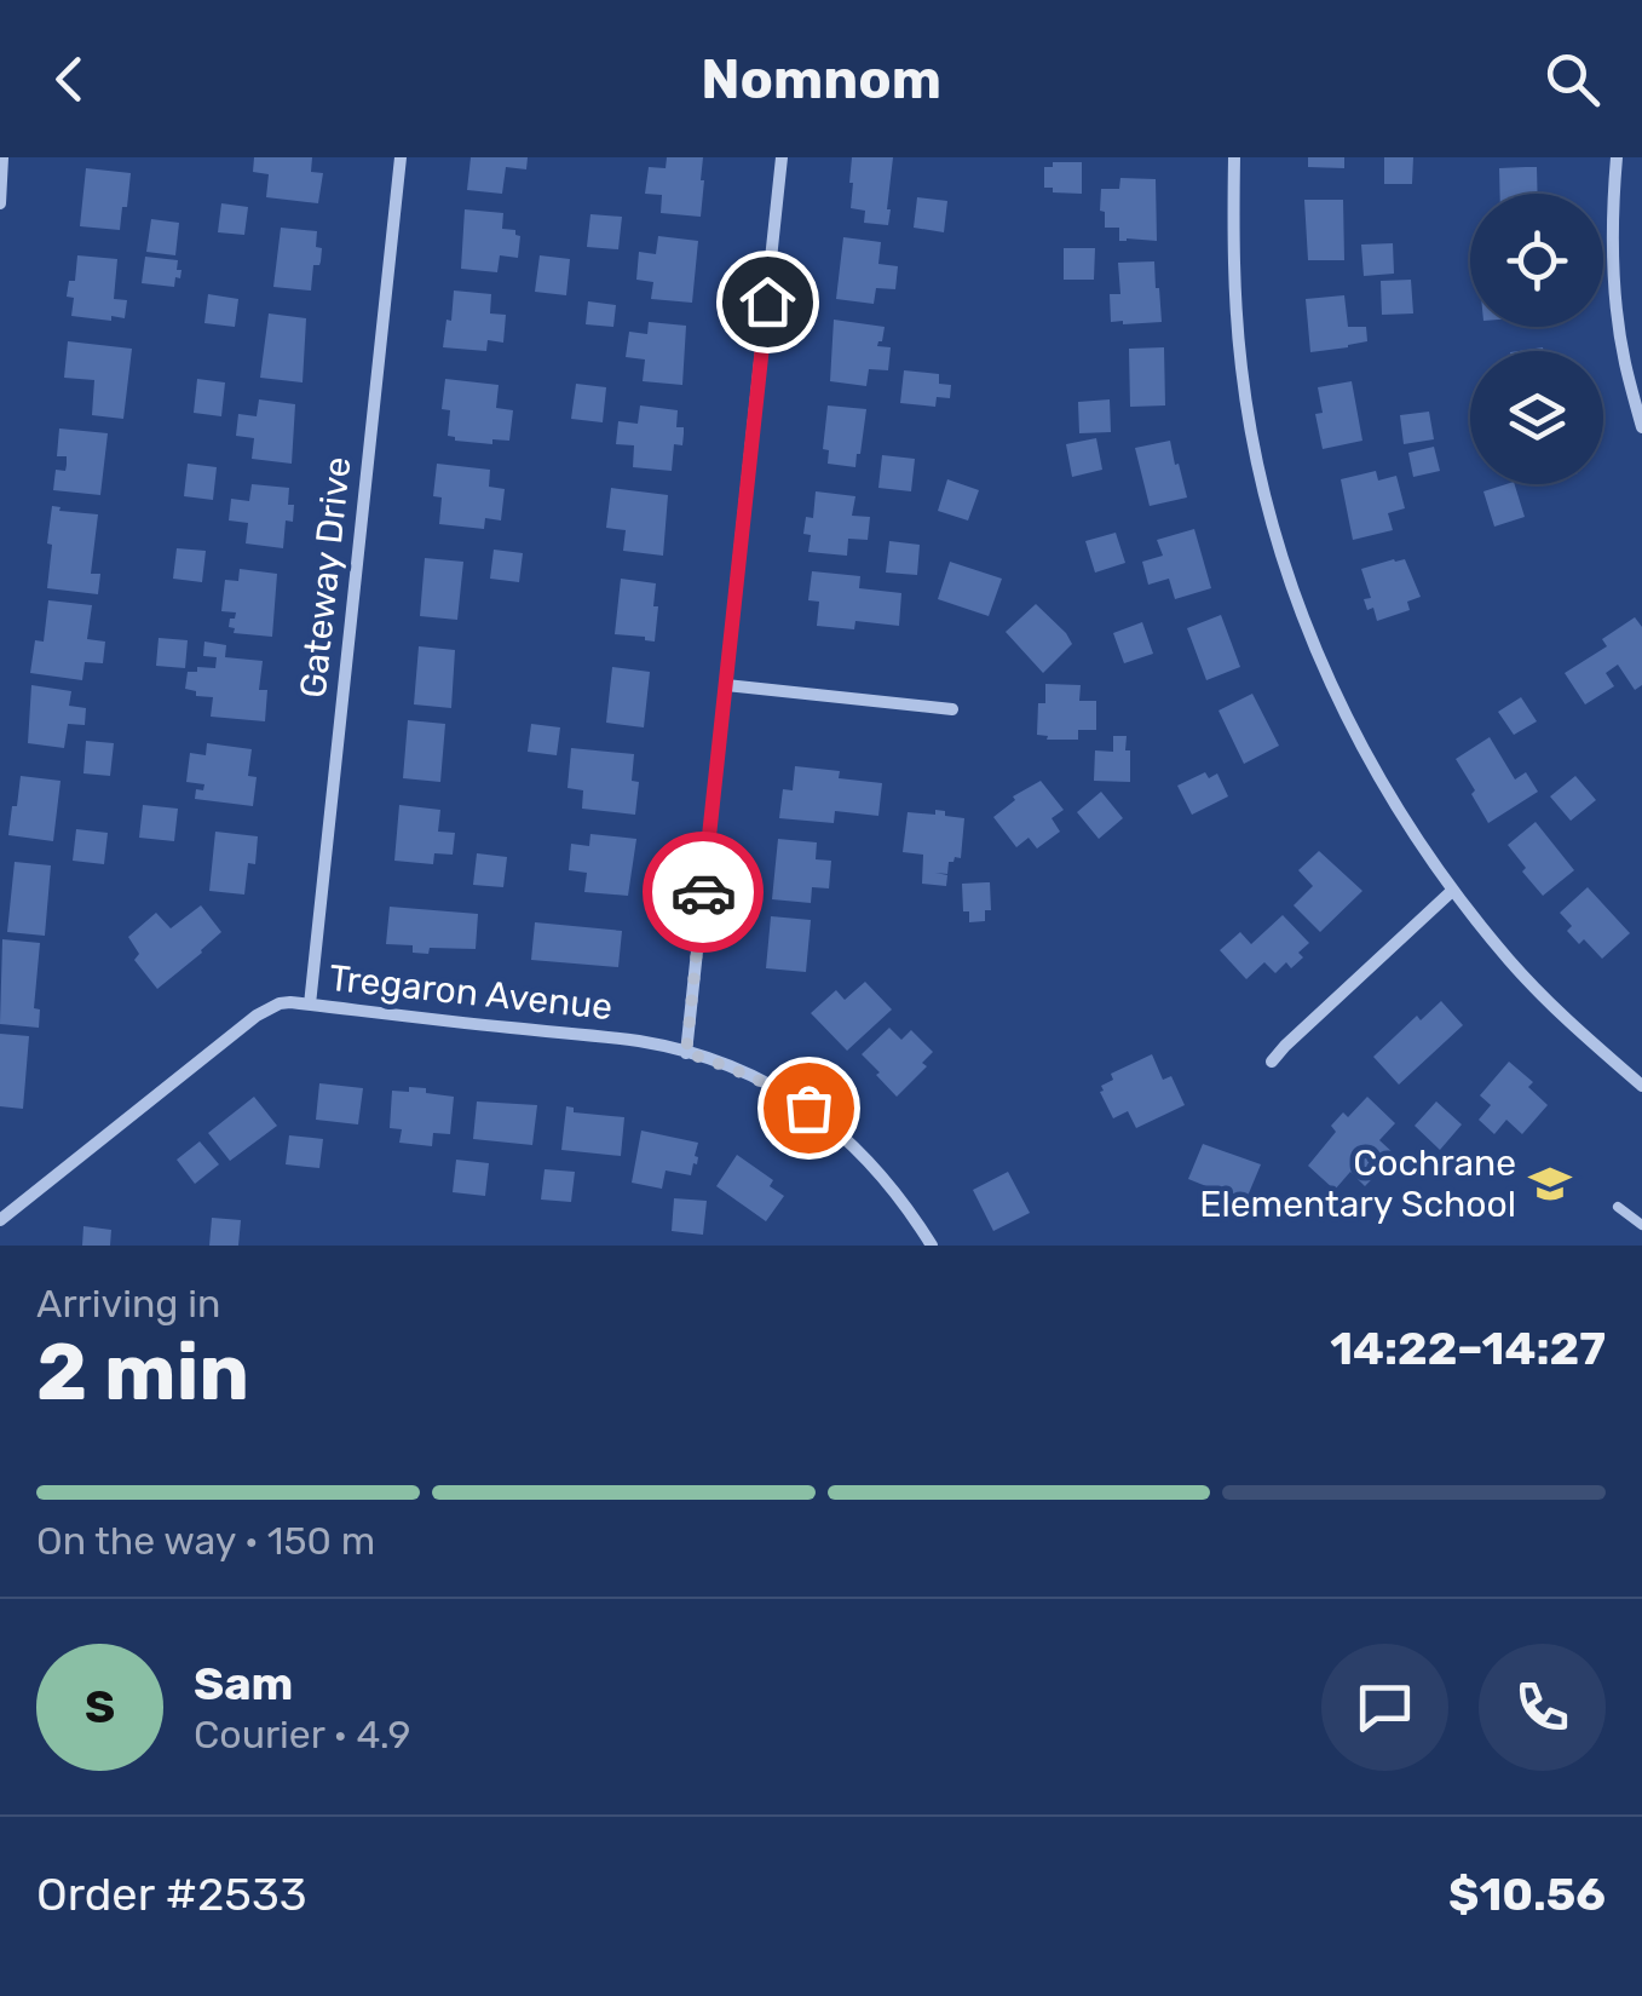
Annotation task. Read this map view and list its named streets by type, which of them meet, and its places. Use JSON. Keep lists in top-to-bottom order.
{
  "streets": {
    "street": ["Gateway Drive", "Tregaron Avenue"]
  },
  "crossings": [
    ["Gateway Drive", "Tregaron Avenue"]
  ],
  "places": {
    "school or university": ["Cochrane Elementary School"]
  },
  "page": {
    "header": "Nomnom",
    "heading": ["2 min", "Arriving in", "14:22–14:27"],
    "panel": [
      "Sam",
      "Courier · 4.9",
      "Order #2533",
      "$10.56"
    ],
    "bar": "On the way · 150 m",
    "round": "S"
  }
}
